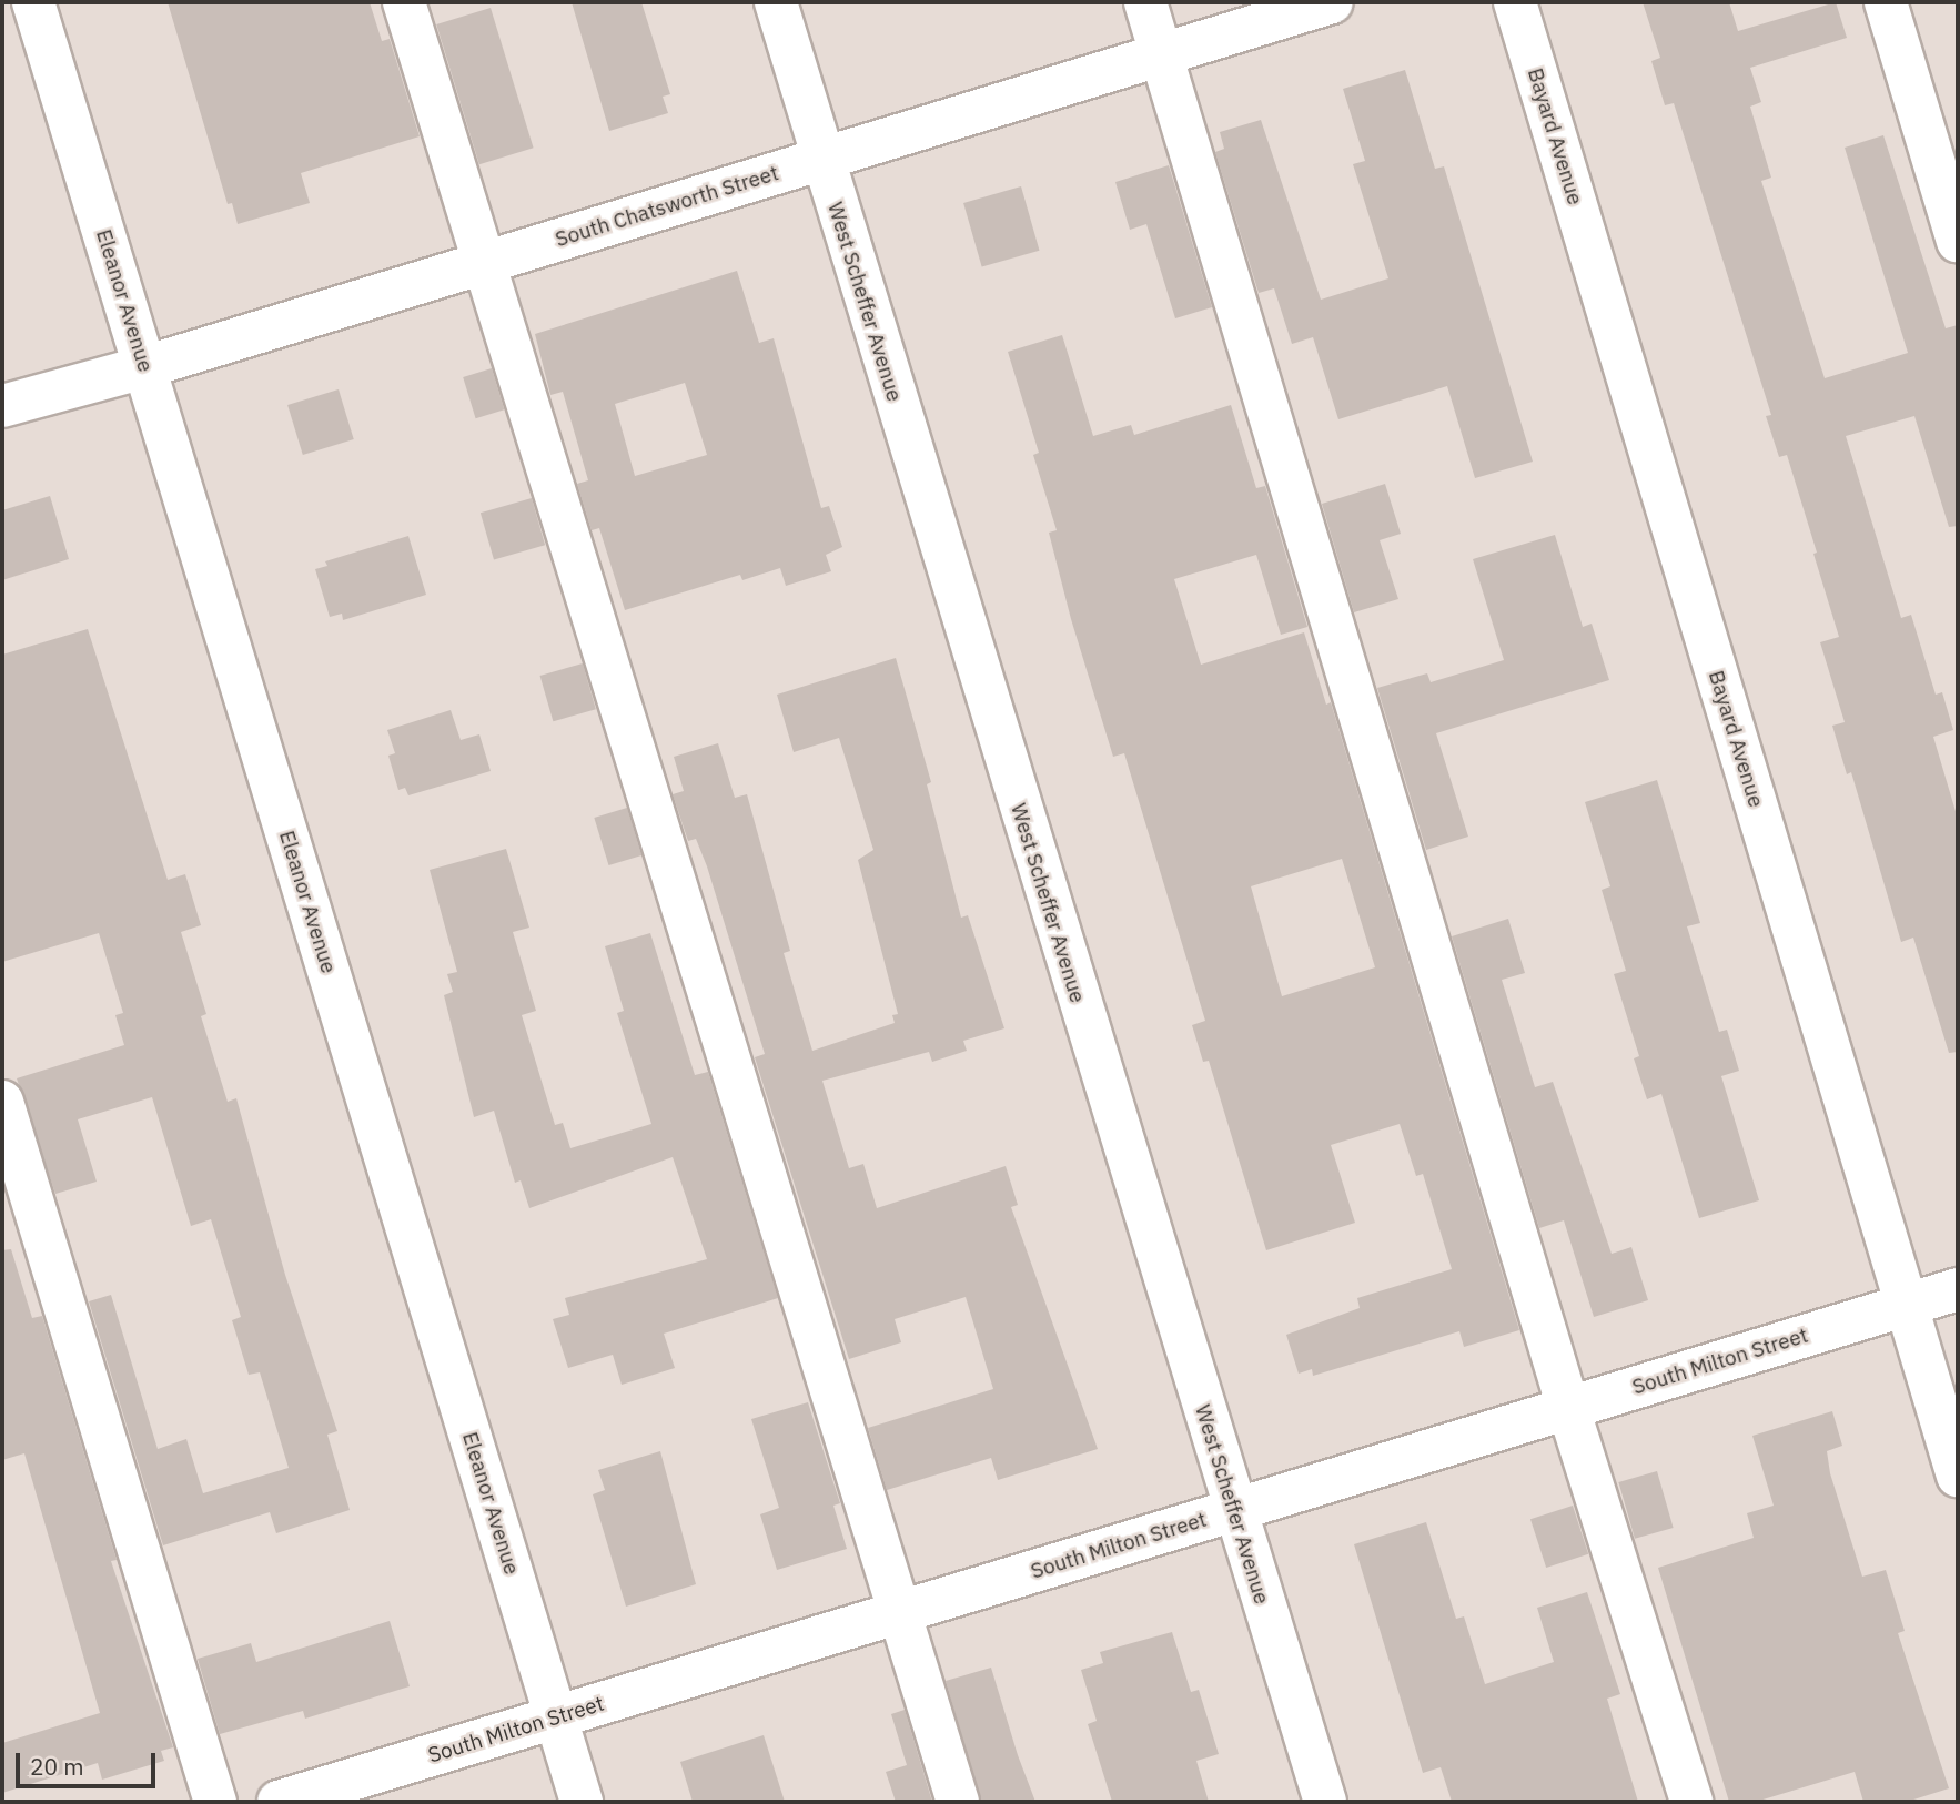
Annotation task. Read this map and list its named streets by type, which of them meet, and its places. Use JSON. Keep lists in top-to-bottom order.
{
  "streets": {
    "street": [
      "Bayard Avenue",
      "South Chatsworth Street",
      "Eleanor Avenue",
      "West Scheffer Avenue",
      "South Milton Street"
    ]
  },
  "crossings": [
    ["Bayard Avenue", "South Milton Street"],
    ["South Chatsworth Street", "Eleanor Avenue"],
    ["South Chatsworth Street", "West Scheffer Avenue"],
    ["Eleanor Avenue", "South Milton Street"],
    ["West Scheffer Avenue", "South Milton Street"]
  ],
  "scale_bar": "20 m"
}
